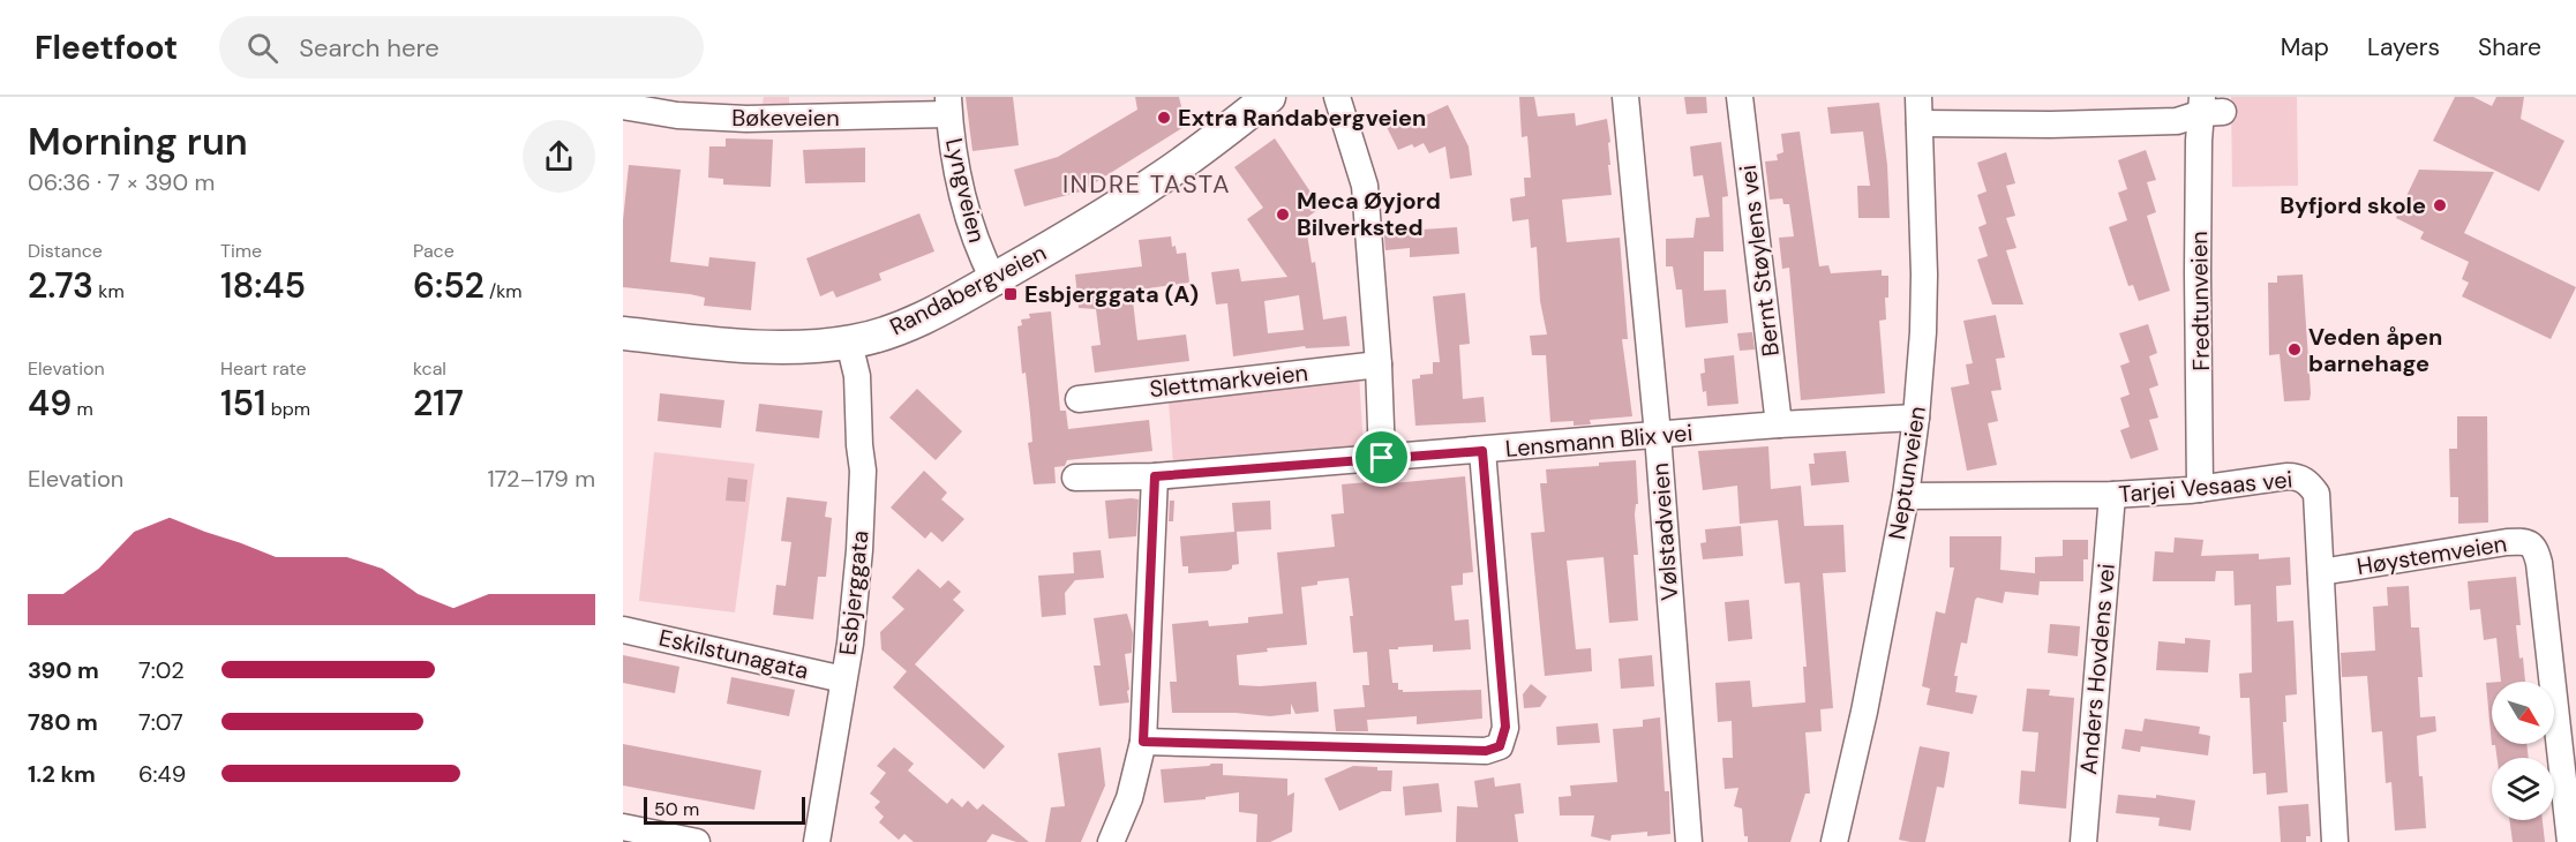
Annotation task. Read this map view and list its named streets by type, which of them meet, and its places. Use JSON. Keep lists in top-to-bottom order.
{
  "streets": {
    "main road": ["Randabergveien"],
    "street": [
      "Bøkeveien",
      "Lyngveien",
      "Bernt Støylens vei",
      "Fredtunveien",
      "Slettmarkveien",
      "Lensmann Blix vei",
      "Neptunveien",
      "Tarjei Vesaas vei",
      "Vølstadveien",
      "Høystemveien",
      "Esbjerggata",
      "Eskilstunagata",
      "Anders Hovdens vei"
    ]
  },
  "crossings": [
    ["Bøkeveien", "Lyngveien"],
    ["Lyngveien", "Randabergveien"],
    ["Bernt Støylens vei", "Lensmann Blix vei"],
    ["Randabergveien", "Esbjerggata"],
    ["Fredtunveien", "Neptunveien"],
    ["Fredtunveien", "Tarjei Vesaas vei"],
    ["Lensmann Blix vei", "Neptunveien"],
    ["Lensmann Blix vei", "Vølstadveien"],
    ["Neptunveien", "Tarjei Vesaas vei"],
    ["Tarjei Vesaas vei", "Høystemveien"],
    ["Tarjei Vesaas vei", "Anders Hovdens vei"],
    ["Esbjerggata", "Eskilstunagata"]
  ],
  "districts": ["INDRE TASTA"],
  "places": {
    "other": [
      "Extra Randabergveien",
      "Byfjord skole",
      "Meca Øyjord Bilverksted",
      "Veden åpen barnehage"
    ],
    "transit": ["Esbjerggata (A)"]
  },
  "scale_bar": "50 m",
  "north": "bottom right",
  "page": {
    "header": "Fleetfoot",
    "search": "Search here",
    "nav": ["Map", "Layers", "Share"],
    "heading": ["Morning run", "06:36 · 7 × 390 m"],
    "stats": [
      ["Distance", "2.73 km"],
      ["Time", "18:45"],
      ["Pace", "6:52 /km"],
      ["Elevation", "49 m"],
      ["Heart rate", "151 bpm"],
      ["kcal", "217"]
    ],
    "chart": ["Elevation", "172–179 m"],
    "list": [
      {
        "name": "390 m",
        "note": "7:02"
      },
      {
        "name": "780 m",
        "note": "7:07"
      },
      {
        "name": "1.2 km",
        "note": "6:49"
      }
    ],
    "scale": "50 m"
  }
}
